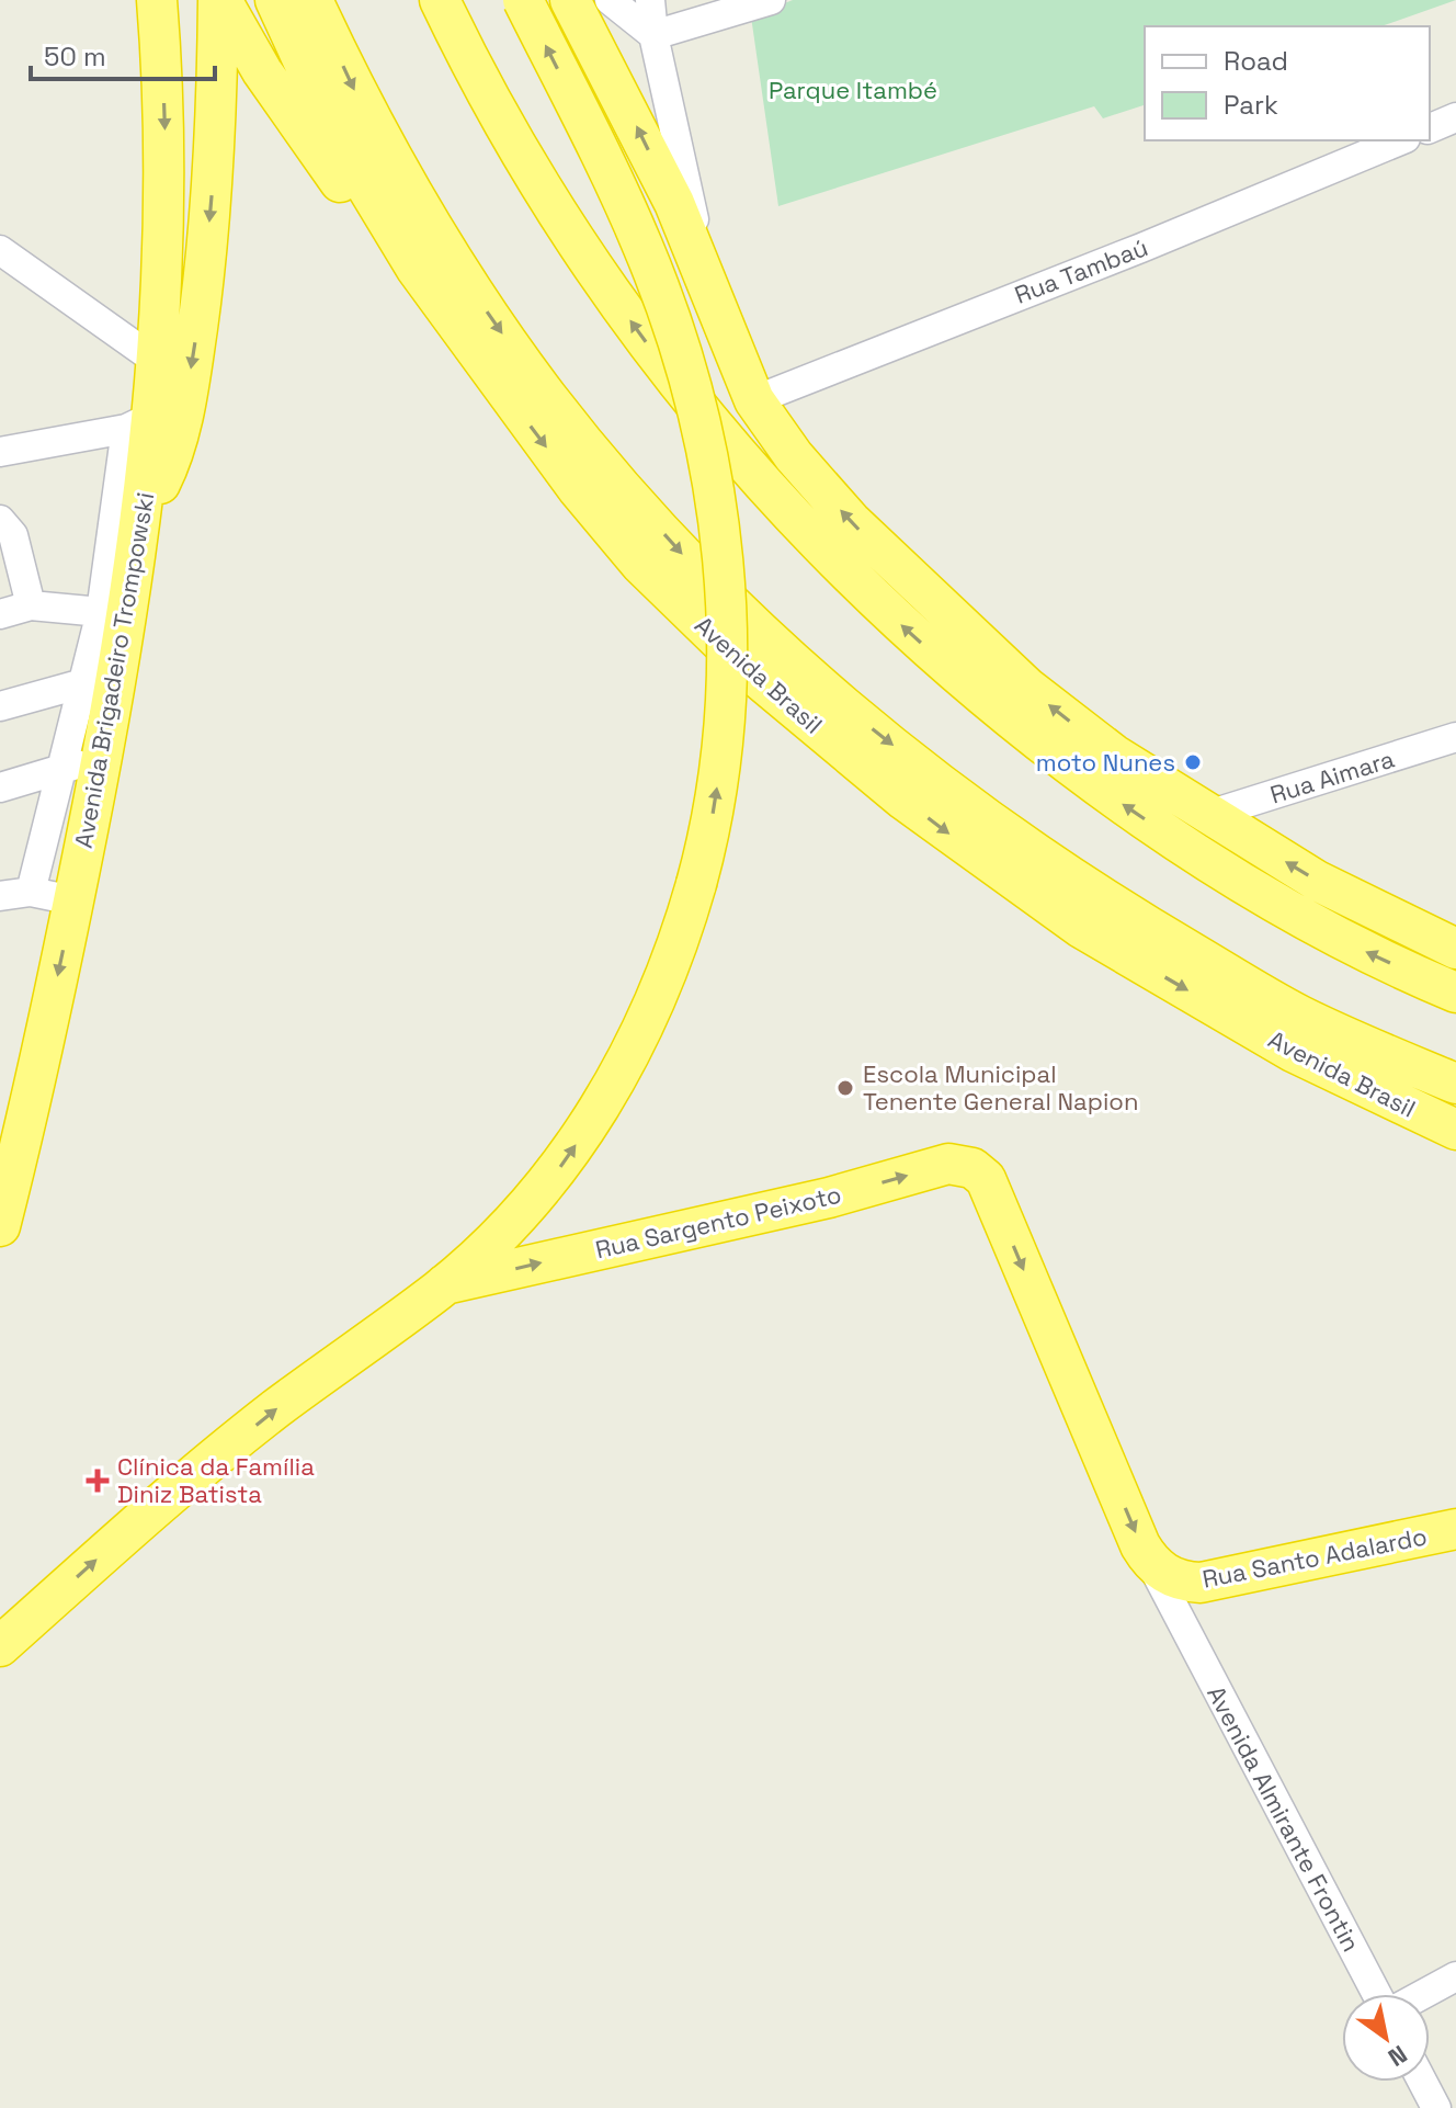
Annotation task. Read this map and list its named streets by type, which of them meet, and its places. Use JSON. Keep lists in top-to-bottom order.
{
  "streets": {
    "highway": [
      "Avenida Brigadeiro Trompowski",
      "Avenida Brasil",
      "Rua Sargento Peixoto",
      "Rua Santo Adalardo",
      "Avenida Almirante Frontin"
    ],
    "street": ["Rua Tambaú", "Rua Aimara"]
  },
  "crossings": [
    ["Rua Sargento Peixoto", "Avenida Almirante Frontin"],
    ["Rua Santo Adalardo", "Avenida Almirante Frontin"]
  ],
  "one_way": ["Rua Sargento Peixoto", "Avenida Almirante Frontin"],
  "parks": ["Parque Itambé"],
  "places": {
    "other": ["moto Nunes", "Escola Municipal Tenente General Napion"],
    "health": ["Clínica da Família Diniz Batista"]
  },
  "legend": ["Road", "Park"],
  "scale_bar": "50 m",
  "north": "bottom right"
}
